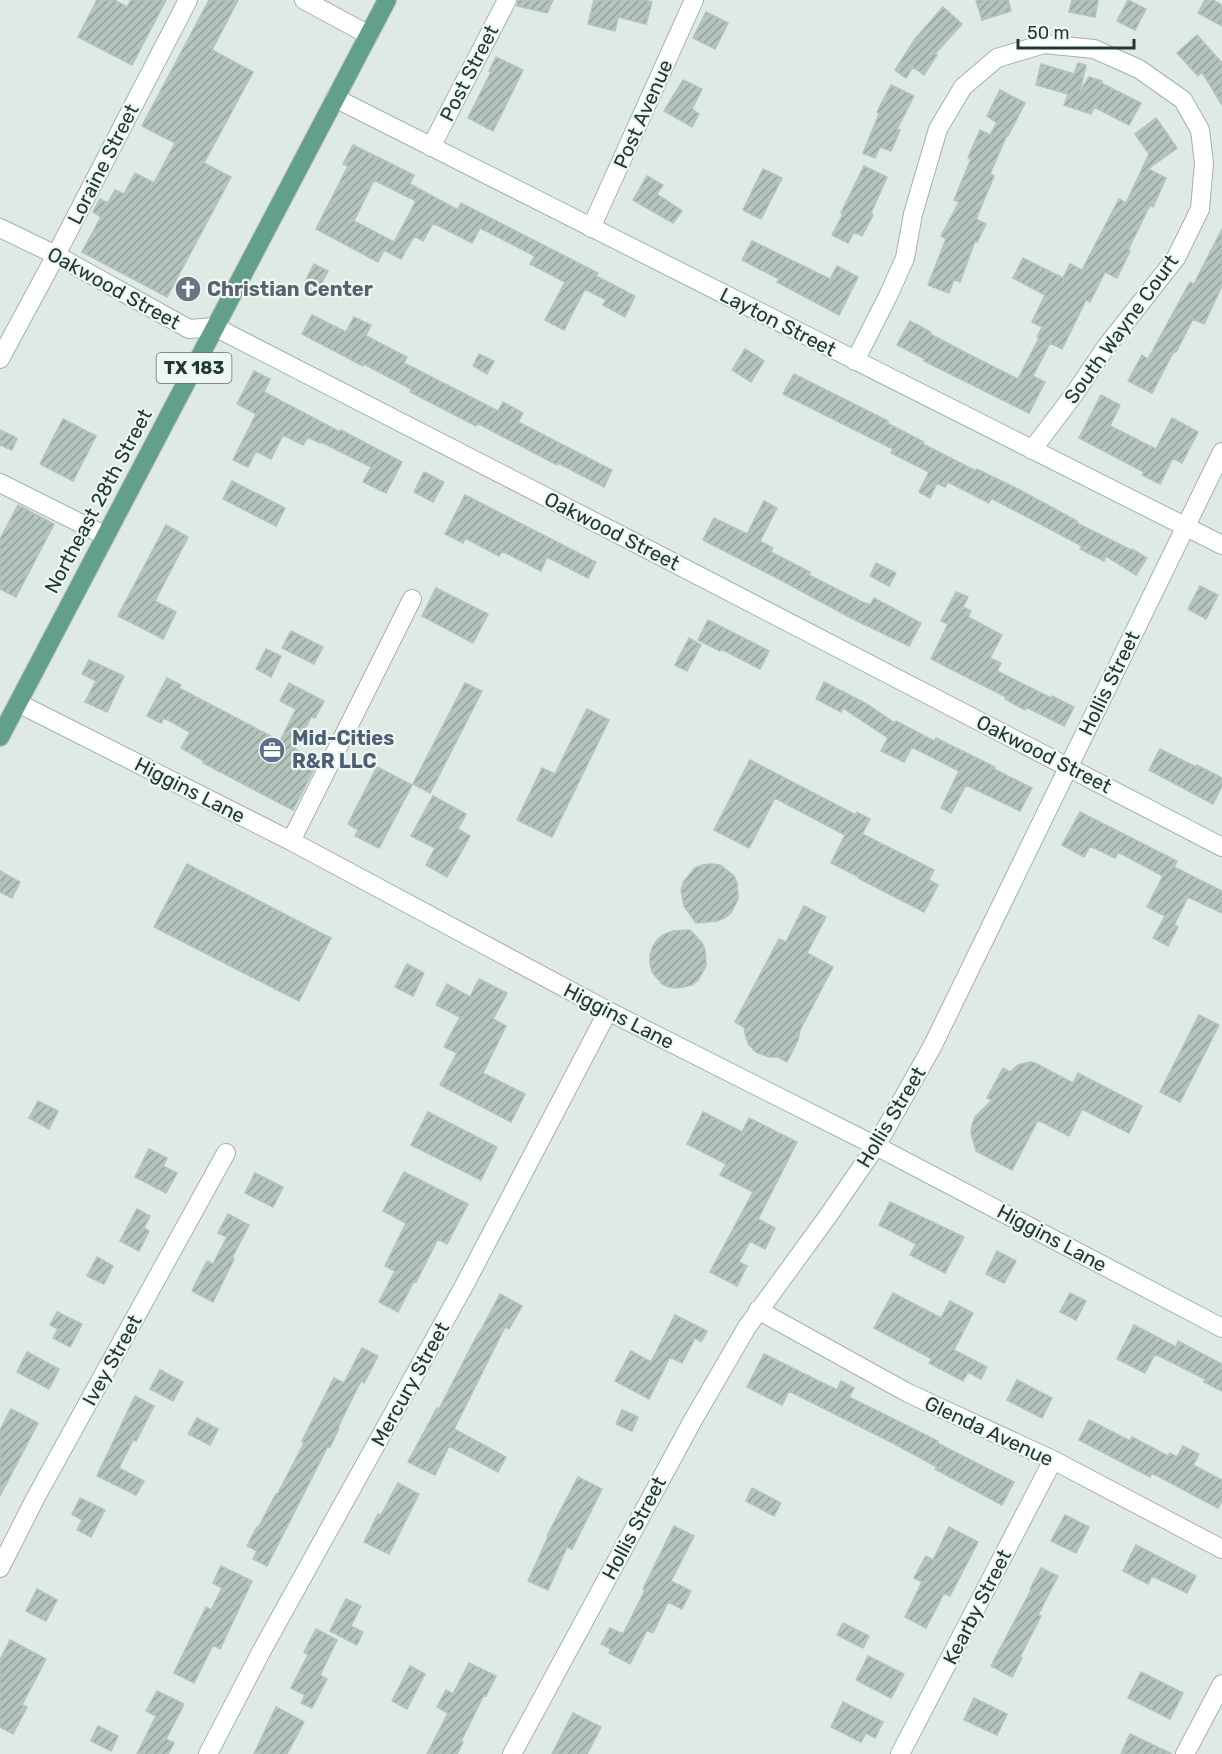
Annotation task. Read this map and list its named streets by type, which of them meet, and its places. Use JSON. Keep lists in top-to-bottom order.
{
  "streets": {
    "main road": ["TX 183", "Northeast 28th Street"],
    "street": [
      "Post Street",
      "Post Avenue",
      "Loraine Street",
      "Oakwood Street",
      "Layton Street",
      "South Wayne Court",
      "Hollis Street",
      "Higgins Lane",
      "Ivey Street",
      "Mercury Street",
      "Glenda Avenue",
      "Kearby Street"
    ]
  },
  "crossings": [
    ["Post Street", "Layton Street"],
    ["Post Avenue", "Layton Street"],
    ["Loraine Street", "Oakwood Street"],
    ["Oakwood Street", "Northeast 28th Street"],
    ["Oakwood Street", "Hollis Street"],
    ["Layton Street", "South Wayne Court"],
    ["Layton Street", "Northeast 28th Street"],
    ["Layton Street", "Hollis Street"],
    ["Northeast 28th Street", "Higgins Lane"],
    ["Hollis Street", "Higgins Lane"],
    ["Hollis Street", "Glenda Avenue"],
    ["Higgins Lane", "Mercury Street"],
    ["Glenda Avenue", "Kearby Street"]
  ],
  "places": {
    "church": ["Christian Center"],
    "office": ["Mid-Cities R&R LLC"]
  },
  "scale_bar": "50 m"
}
